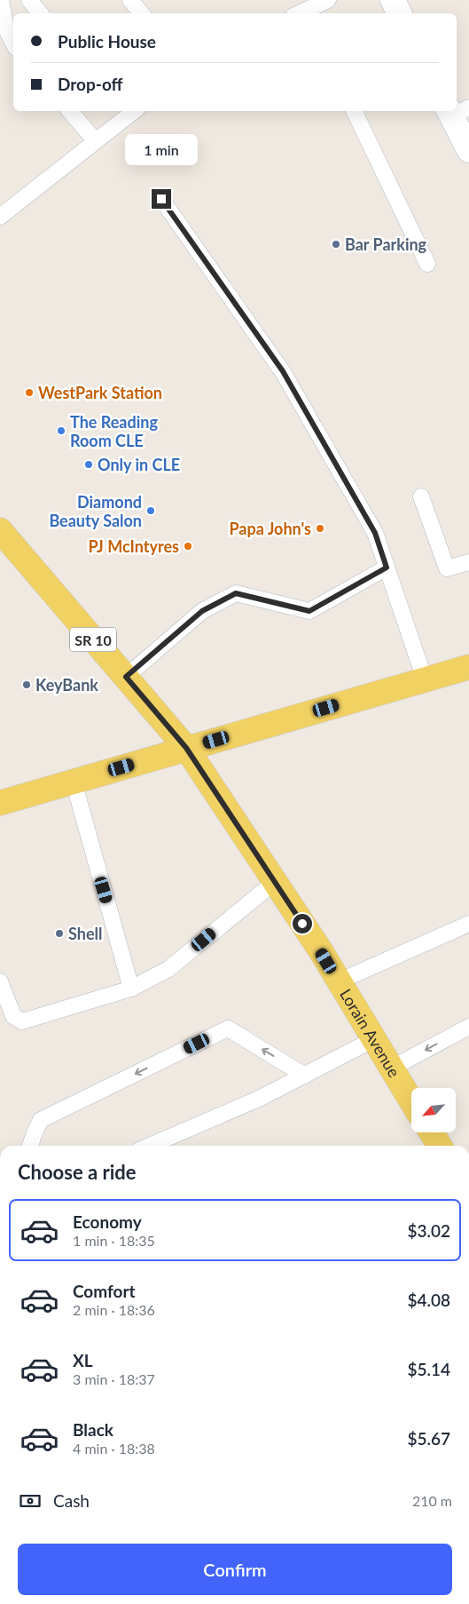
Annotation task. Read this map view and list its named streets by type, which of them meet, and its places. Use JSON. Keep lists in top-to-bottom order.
{
  "streets": {
    "main road": ["SR 10", "Lorain Avenue"]
  },
  "places": [
    "Bar Parking",
    "WestPark Station",
    "The Reading Room CLE",
    "Only in CLE",
    "Diamond Beauty Salon",
    "Papa John's",
    "PJ McIntyres",
    "KeyBank",
    "Shell"
  ],
  "north": "bottom left",
  "page": {
    "banner": ["Public House", "Drop-off"],
    "bubble": "1 min",
    "heading": "Choose a ride",
    "list": [
      {
        "name": "Economy",
        "note": "1 min · 18:35",
        "value": "$3.02"
      },
      {
        "name": "Comfort",
        "note": "2 min · 18:36",
        "value": "$4.08"
      },
      {
        "name": "XL",
        "note": "3 min · 18:37",
        "value": "$5.14"
      },
      {
        "name": "Black",
        "note": "4 min · 18:38",
        "value": "$5.67"
      }
    ],
    "pay": ["Cash", "210 m"],
    "buttons": "Confirm"
  }
}
